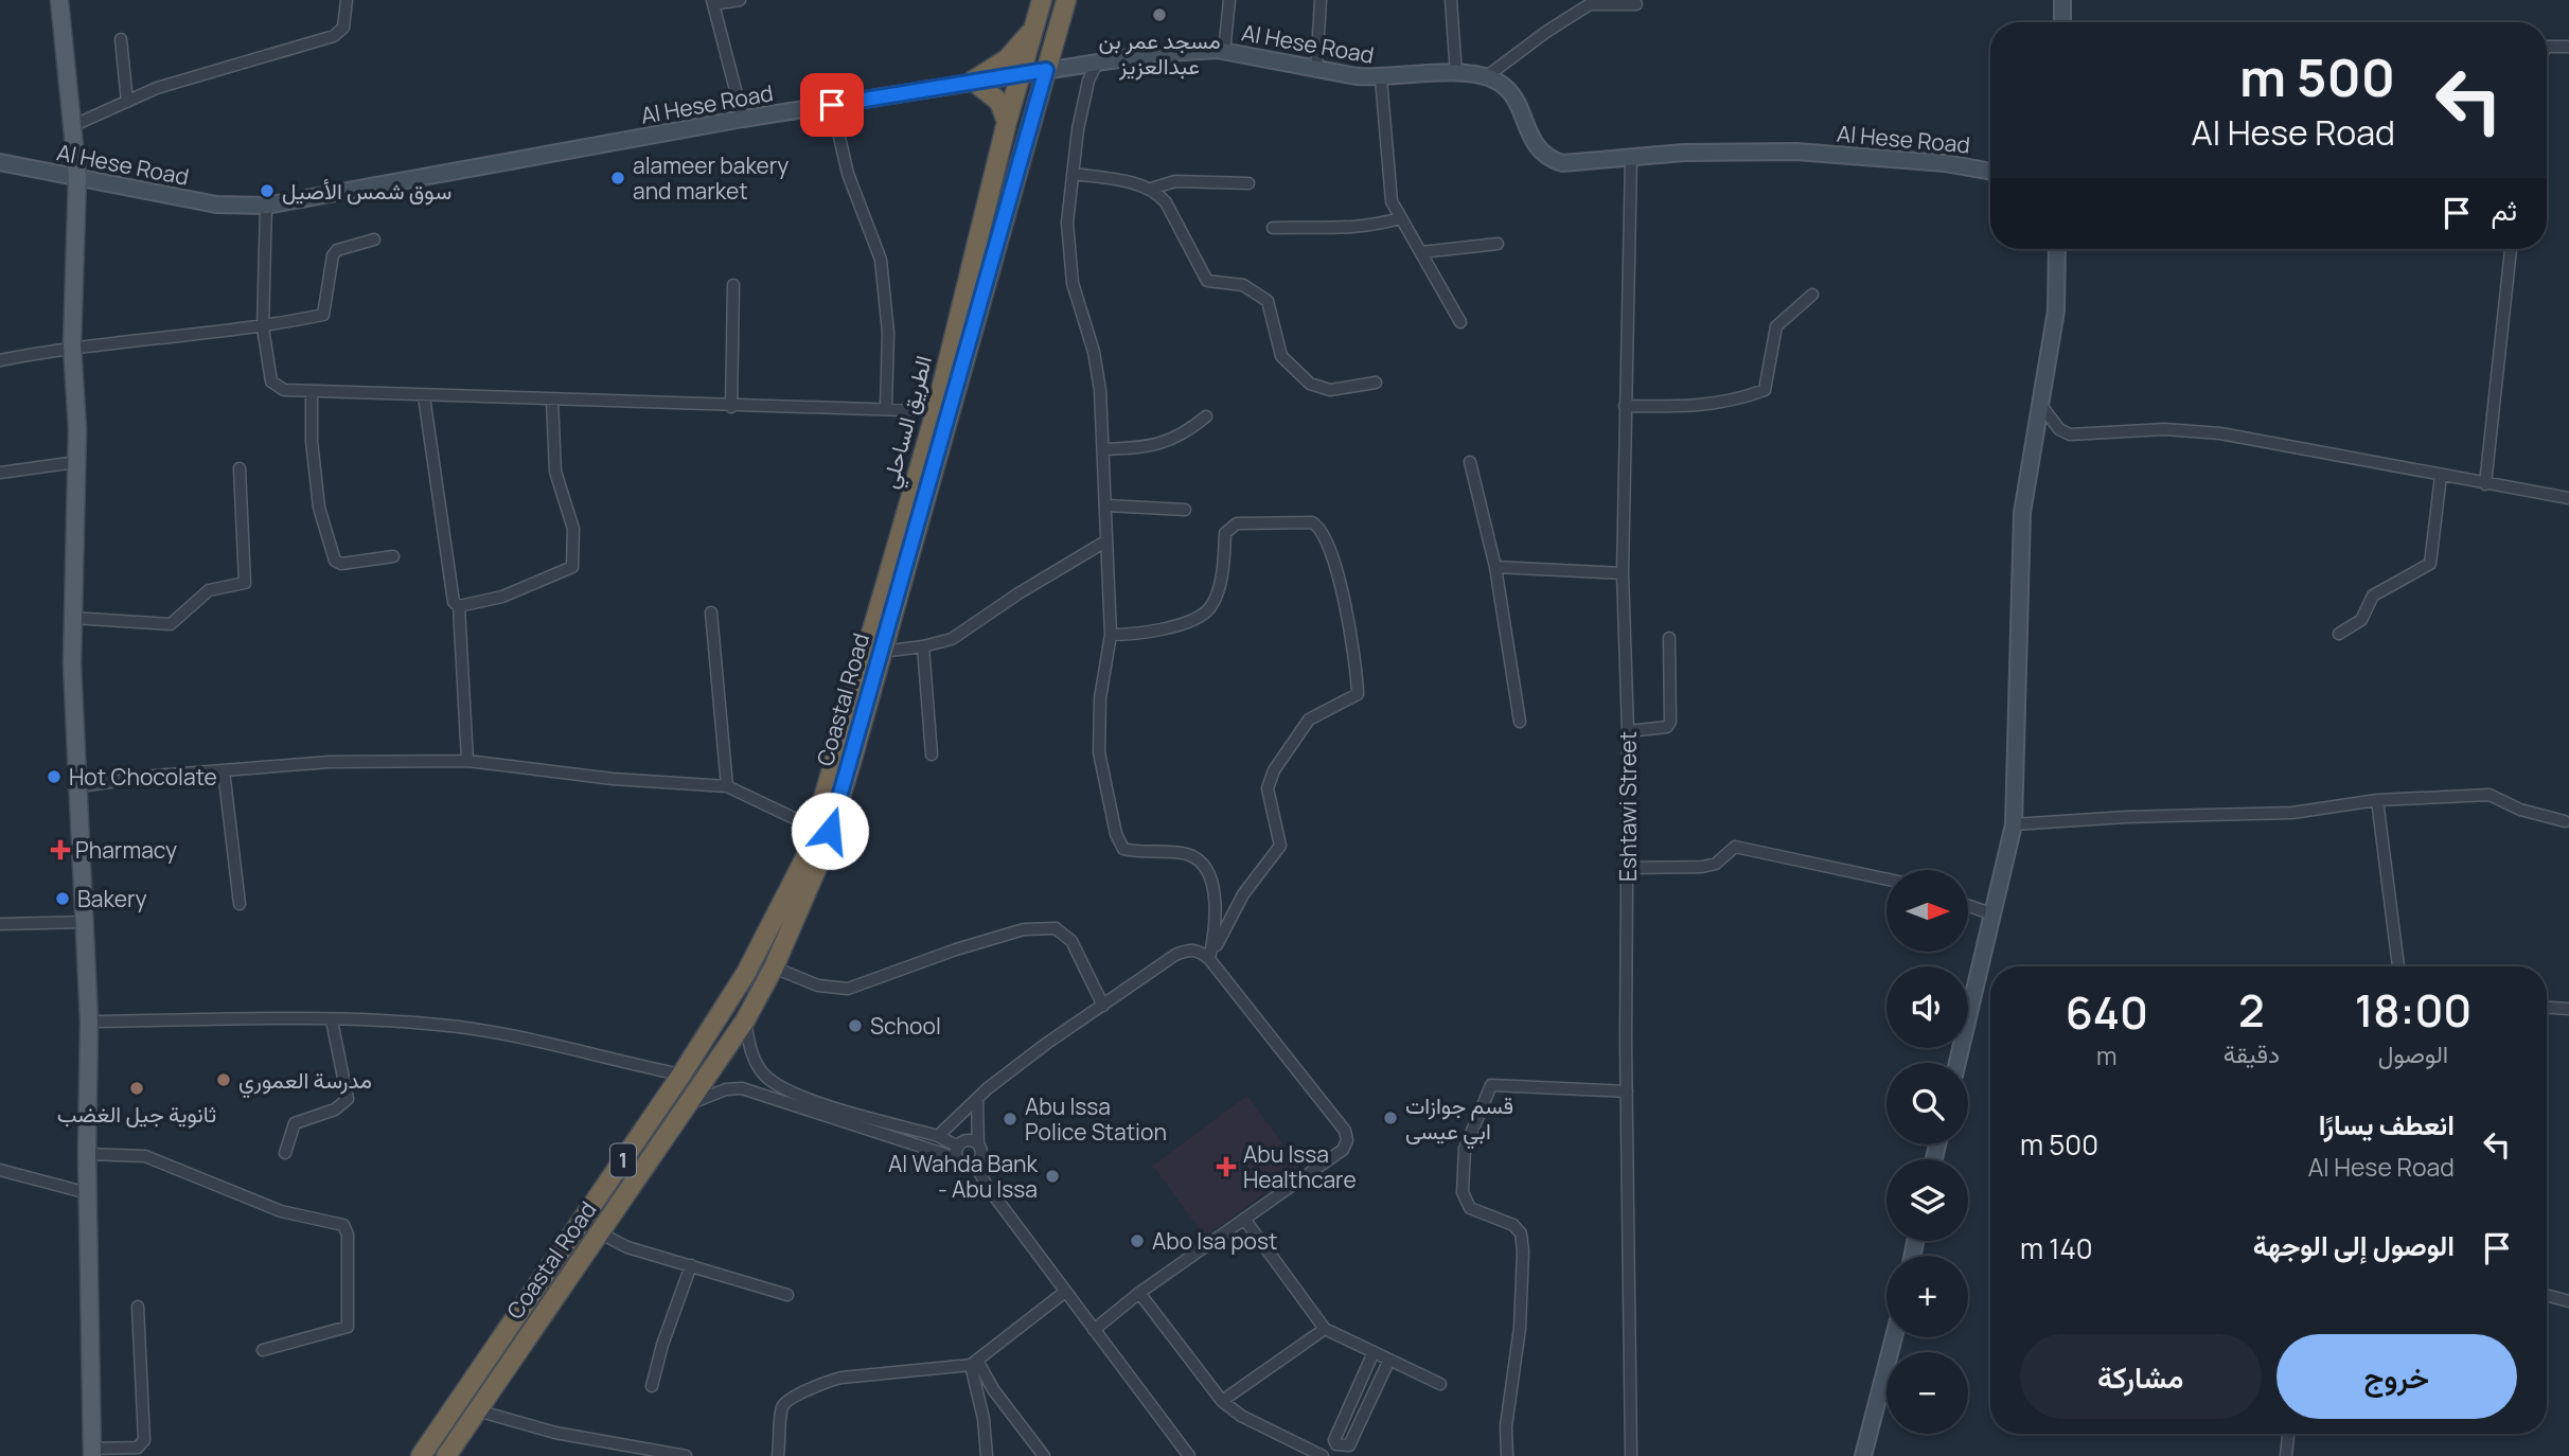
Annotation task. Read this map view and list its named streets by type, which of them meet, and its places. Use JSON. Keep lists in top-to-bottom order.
{
  "streets": {
    "highway": ["الطريق الساحلي", "Coastal Road", "1"],
    "street": ["Al Hese Road", "Eshtawi Street"]
  },
  "crossings": [
    ["Al Hese Road", "الطريق الساحلي"],
    ["Al Hese Road", "Coastal Road"],
    ["Al Hese Road", "Eshtawi Street"],
    ["الطريق الساحلي", "Coastal Road"]
  ],
  "places": {
    "other": [
      "مسجد عمر بن عبدالعزيز",
      "alameer bakery and market",
      "سوق شمس الأصيل",
      "Hot Chocolate",
      "Bakery",
      "School",
      "مدرسة العموري",
      "ثانوية جيل الغضب",
      "قسم جوازات ابي عيسى",
      "Abu Issa Police Station",
      "Al Wahda Bank - Abu Issa",
      "Abo Isa post"
    ],
    "health": ["Pharmacy", "Abu Issa Healthcare"]
  },
  "north": "right",
  "page": {
    "turn": ["500 m", "Al Hese Road"],
    "then": "ثم",
    "map_buttons": ["+", "−"],
    "eta": [
      "18:00",
      "الوصول",
      "2",
      "دقيقة",
      "640",
      "m"
    ],
    "list": [
      {
        "name": "انعطف يسارًا",
        "note": "Al Hese Road",
        "value": "500 m"
      },
      {
        "name": "الوصول إلى الوجهة",
        "value": "140 m"
      }
    ],
    "buttons": ["خروج", "مشاركة"]
  }
}
